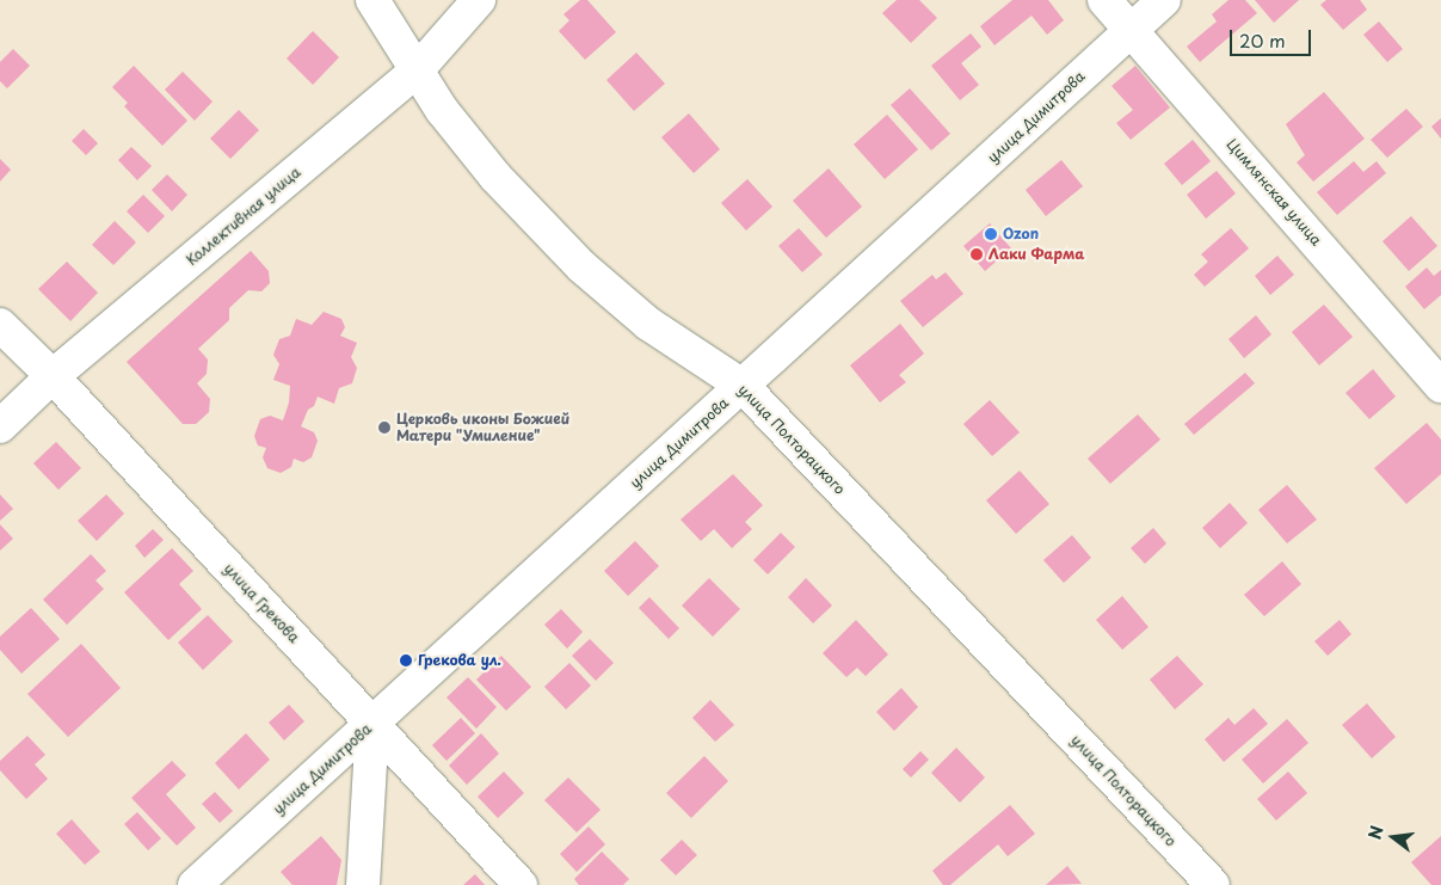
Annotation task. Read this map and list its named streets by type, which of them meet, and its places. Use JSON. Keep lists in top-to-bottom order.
{
  "streets": {
    "street": [
      "улица Димитрова",
      "Цимлянская улица",
      "Коллективная улица",
      "улица Полторацкого",
      "улица Грекова"
    ]
  },
  "crossings": [
    ["улица Димитрова", "Цимлянская улица"],
    ["улица Димитрова", "улица Полторацкого"],
    ["улица Димитрова", "улица Грекова"],
    ["Коллективная улица", "улица Полторацкого"],
    ["Коллективная улица", "улица Грекова"]
  ],
  "places": [
    "Ozon",
    "Лаки Фарма",
    "Церковь иконы Божией Матери \"Умиление\"",
    "Грекова ул."
  ],
  "scale_bar": "20 m",
  "north": "left"
}
